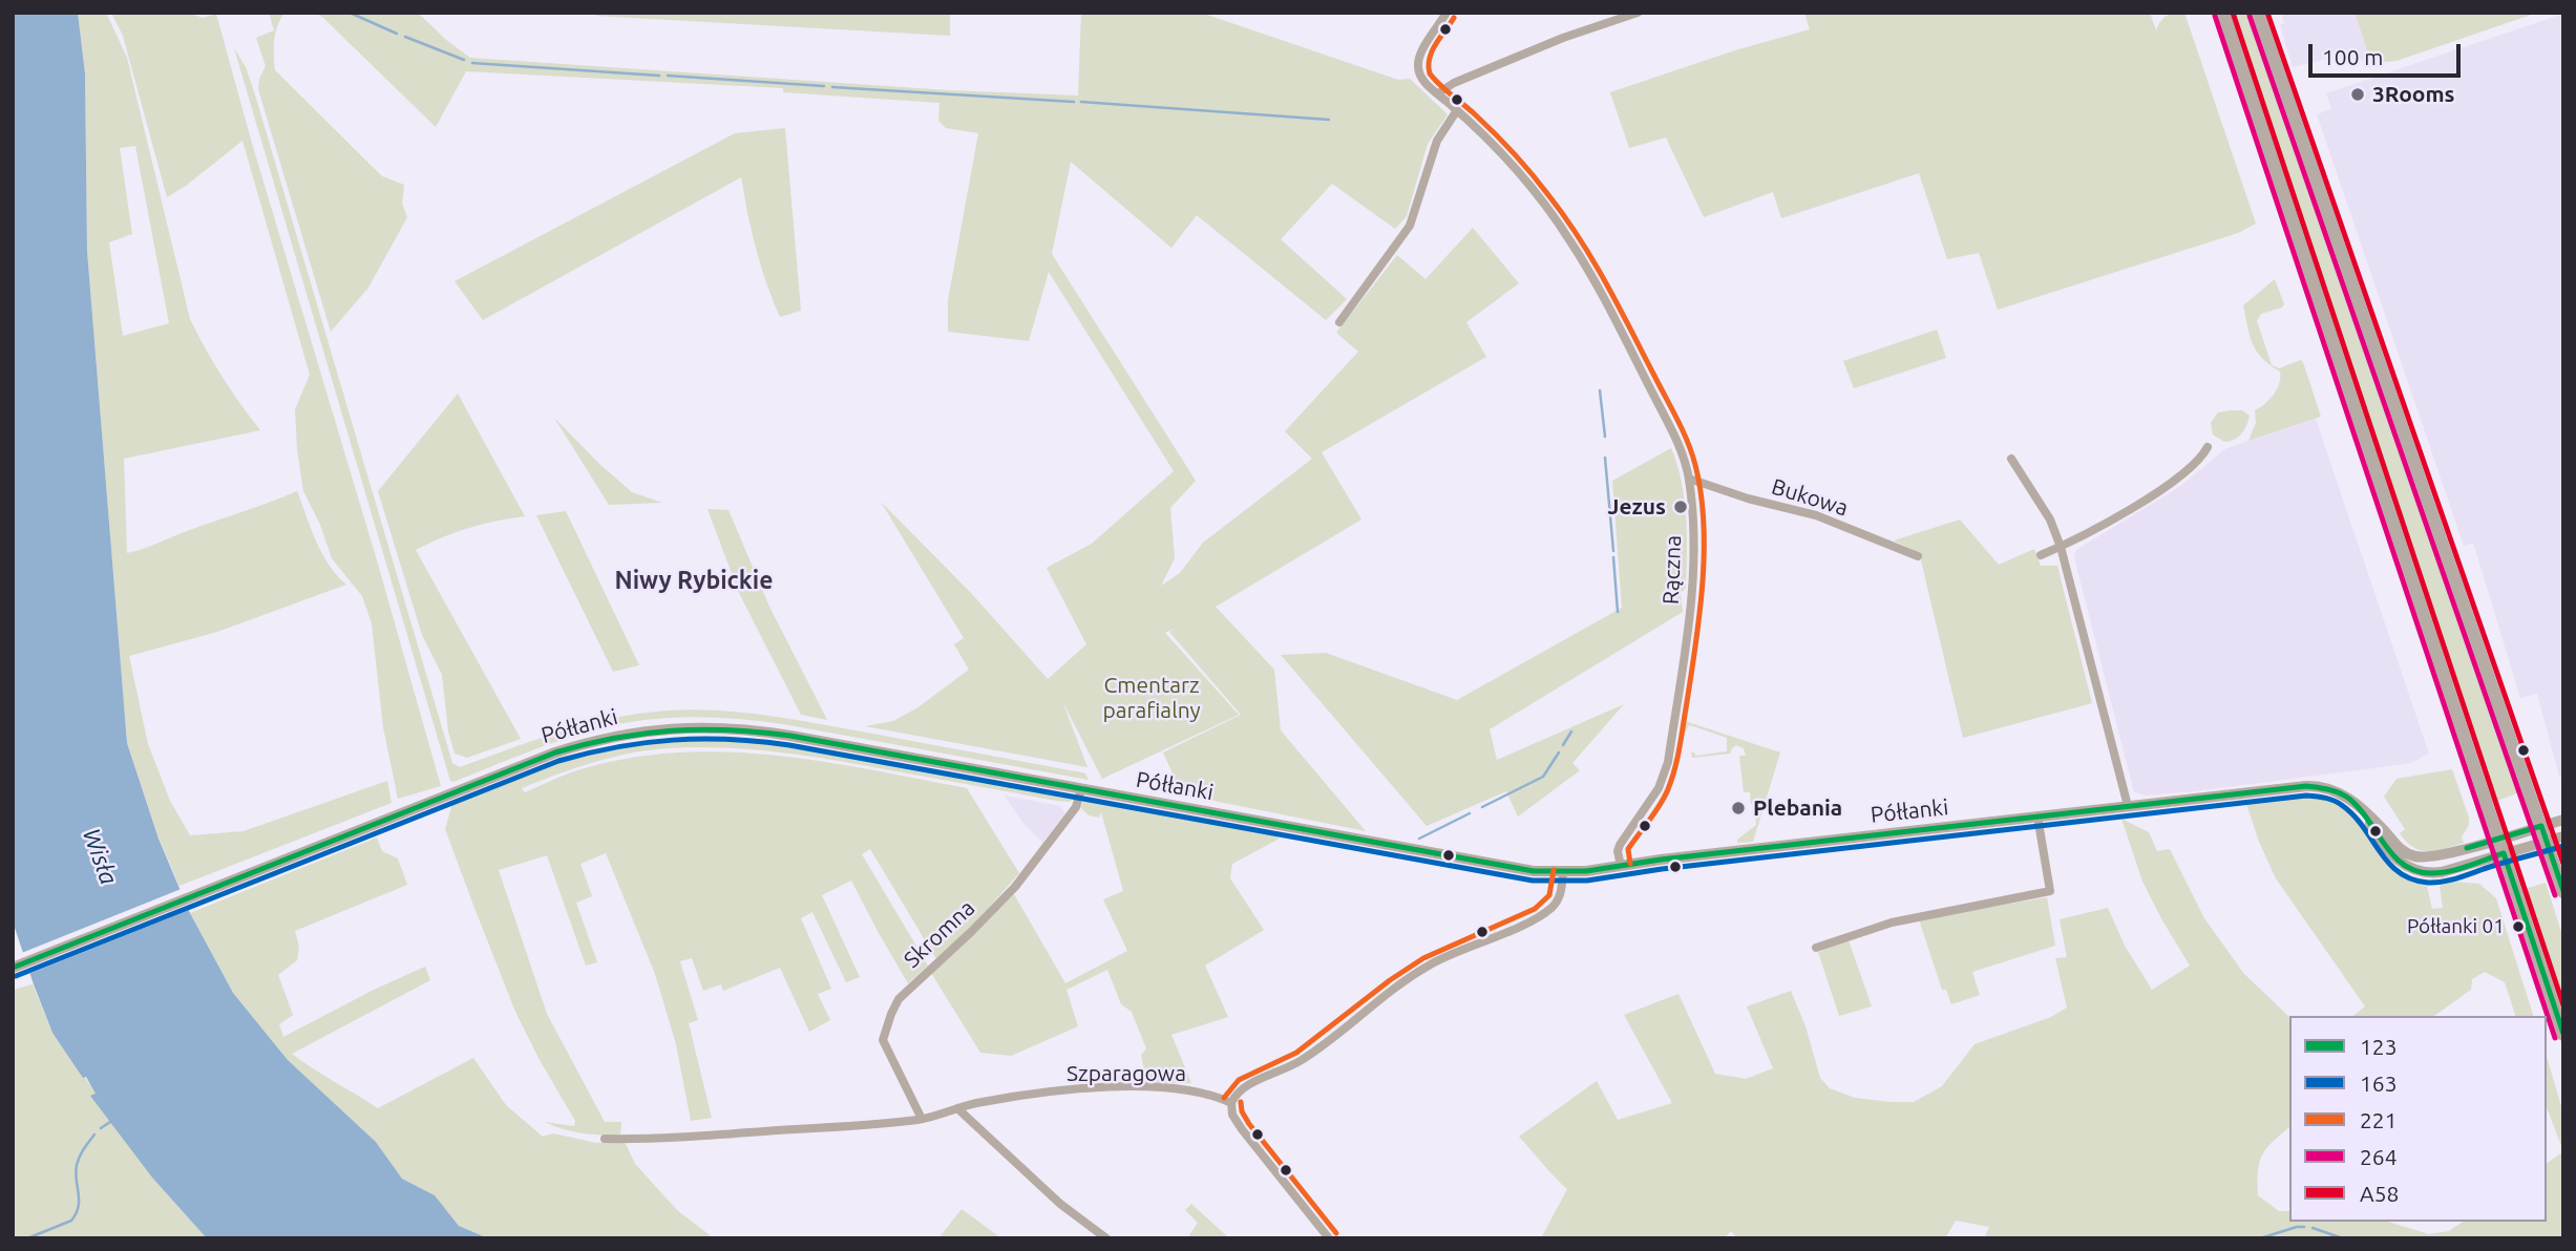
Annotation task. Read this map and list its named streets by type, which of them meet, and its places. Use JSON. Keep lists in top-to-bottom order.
{
  "streets": {
    "street": [
      "Bukowa",
      "Rączna",
      "Półłanki",
      "Skromna",
      "Szparagowa"
    ]
  },
  "crossings": [
    ["Bukowa", "Rączna"],
    ["Rączna", "Półłanki"],
    ["Półłanki", "Skromna"],
    ["Skromna", "Szparagowa"]
  ],
  "districts": ["Niwy Rybickie"],
  "water": ["Wisła"],
  "parks": ["Cmentarz parafialny"],
  "places": [
    "3Rooms",
    "Jezus",
    "Plebania",
    "Półłanki 01"
  ],
  "lines": [
    "transit line A58",
    "transit line 264",
    "transit line 221",
    "transit line 123",
    "transit line 163"
  ],
  "legend": [
    "123",
    "163",
    "221",
    "264",
    "A58"
  ],
  "scale_bar": "100 m"
}
